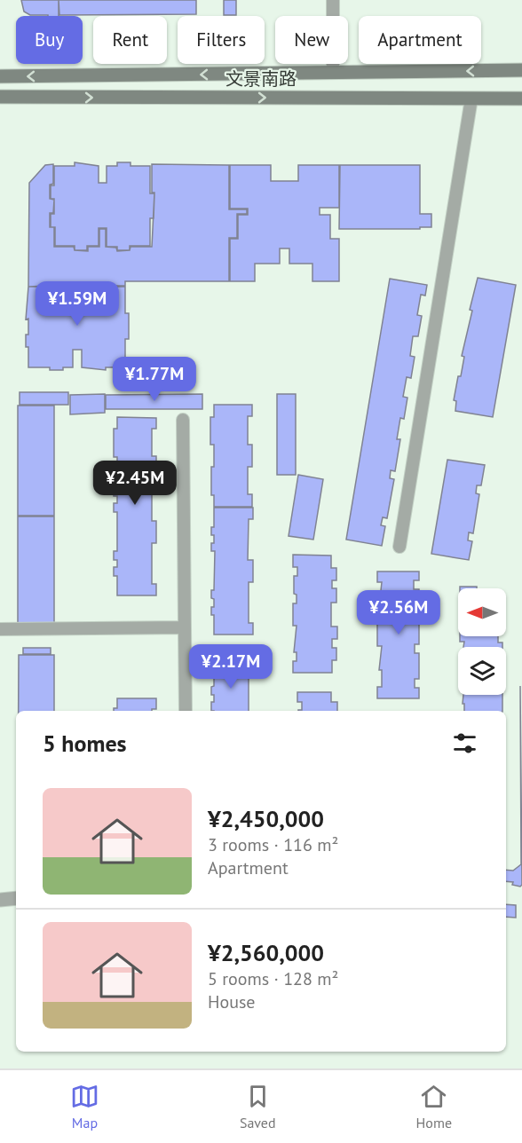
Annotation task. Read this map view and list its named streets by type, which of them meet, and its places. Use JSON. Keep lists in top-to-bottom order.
{
  "streets": {
    "main road": ["文景南路"]
  },
  "north": "left",
  "page": {
    "chip": [
      "Buy",
      "Rent",
      "Filters",
      "New",
      "Apartment"
    ],
    "price": [
      "¥1.59M",
      "¥1.77M",
      "¥2.45M",
      "¥2.56M",
      "¥2.17M"
    ],
    "heading": "5 homes",
    "list": [
      {
        "name": "¥2,450,000",
        "note": "3 rooms · 116 m² · Apartment"
      },
      {
        "name": "¥2,560,000",
        "note": "5 rooms · 128 m² · House"
      }
    ],
    "tabs": ["Map", "Saved", "Home"]
  }
}
